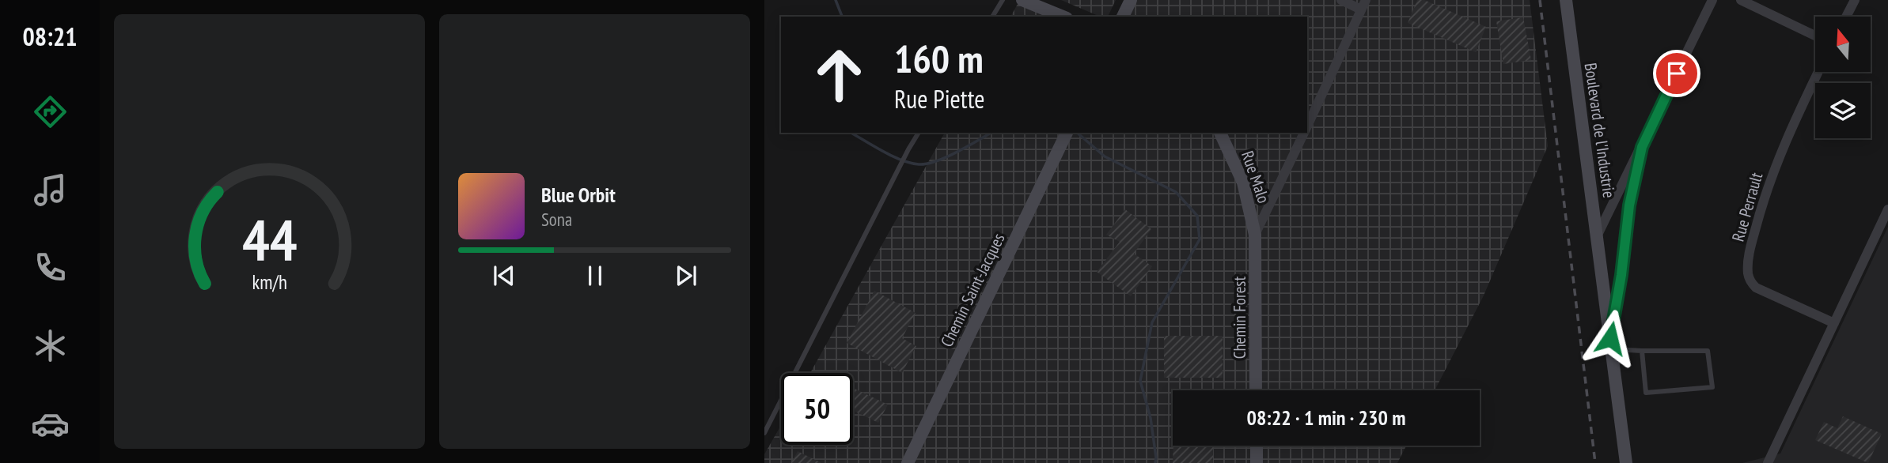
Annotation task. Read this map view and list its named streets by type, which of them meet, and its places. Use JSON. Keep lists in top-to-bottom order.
{
  "streets": {
    "street": [
      "Boulevard de l'Industrie",
      "Rue Malo",
      "Rue Perrault",
      "Chemin Saint-Jacques",
      "Chemin Forest"
    ]
  },
  "crossings": [
    ["Rue Malo", "Chemin Forest"]
  ],
  "north": "top",
  "page": {
    "tabs": "08:21",
    "turn": ["160 m", "Rue Piette"],
    "song": ["Blue Orbit", "Sona"],
    "limit": "50",
    "trip": "08:22 · 1 min · 230 m",
    "gauge": ["44", "km/h"]
  }
}
